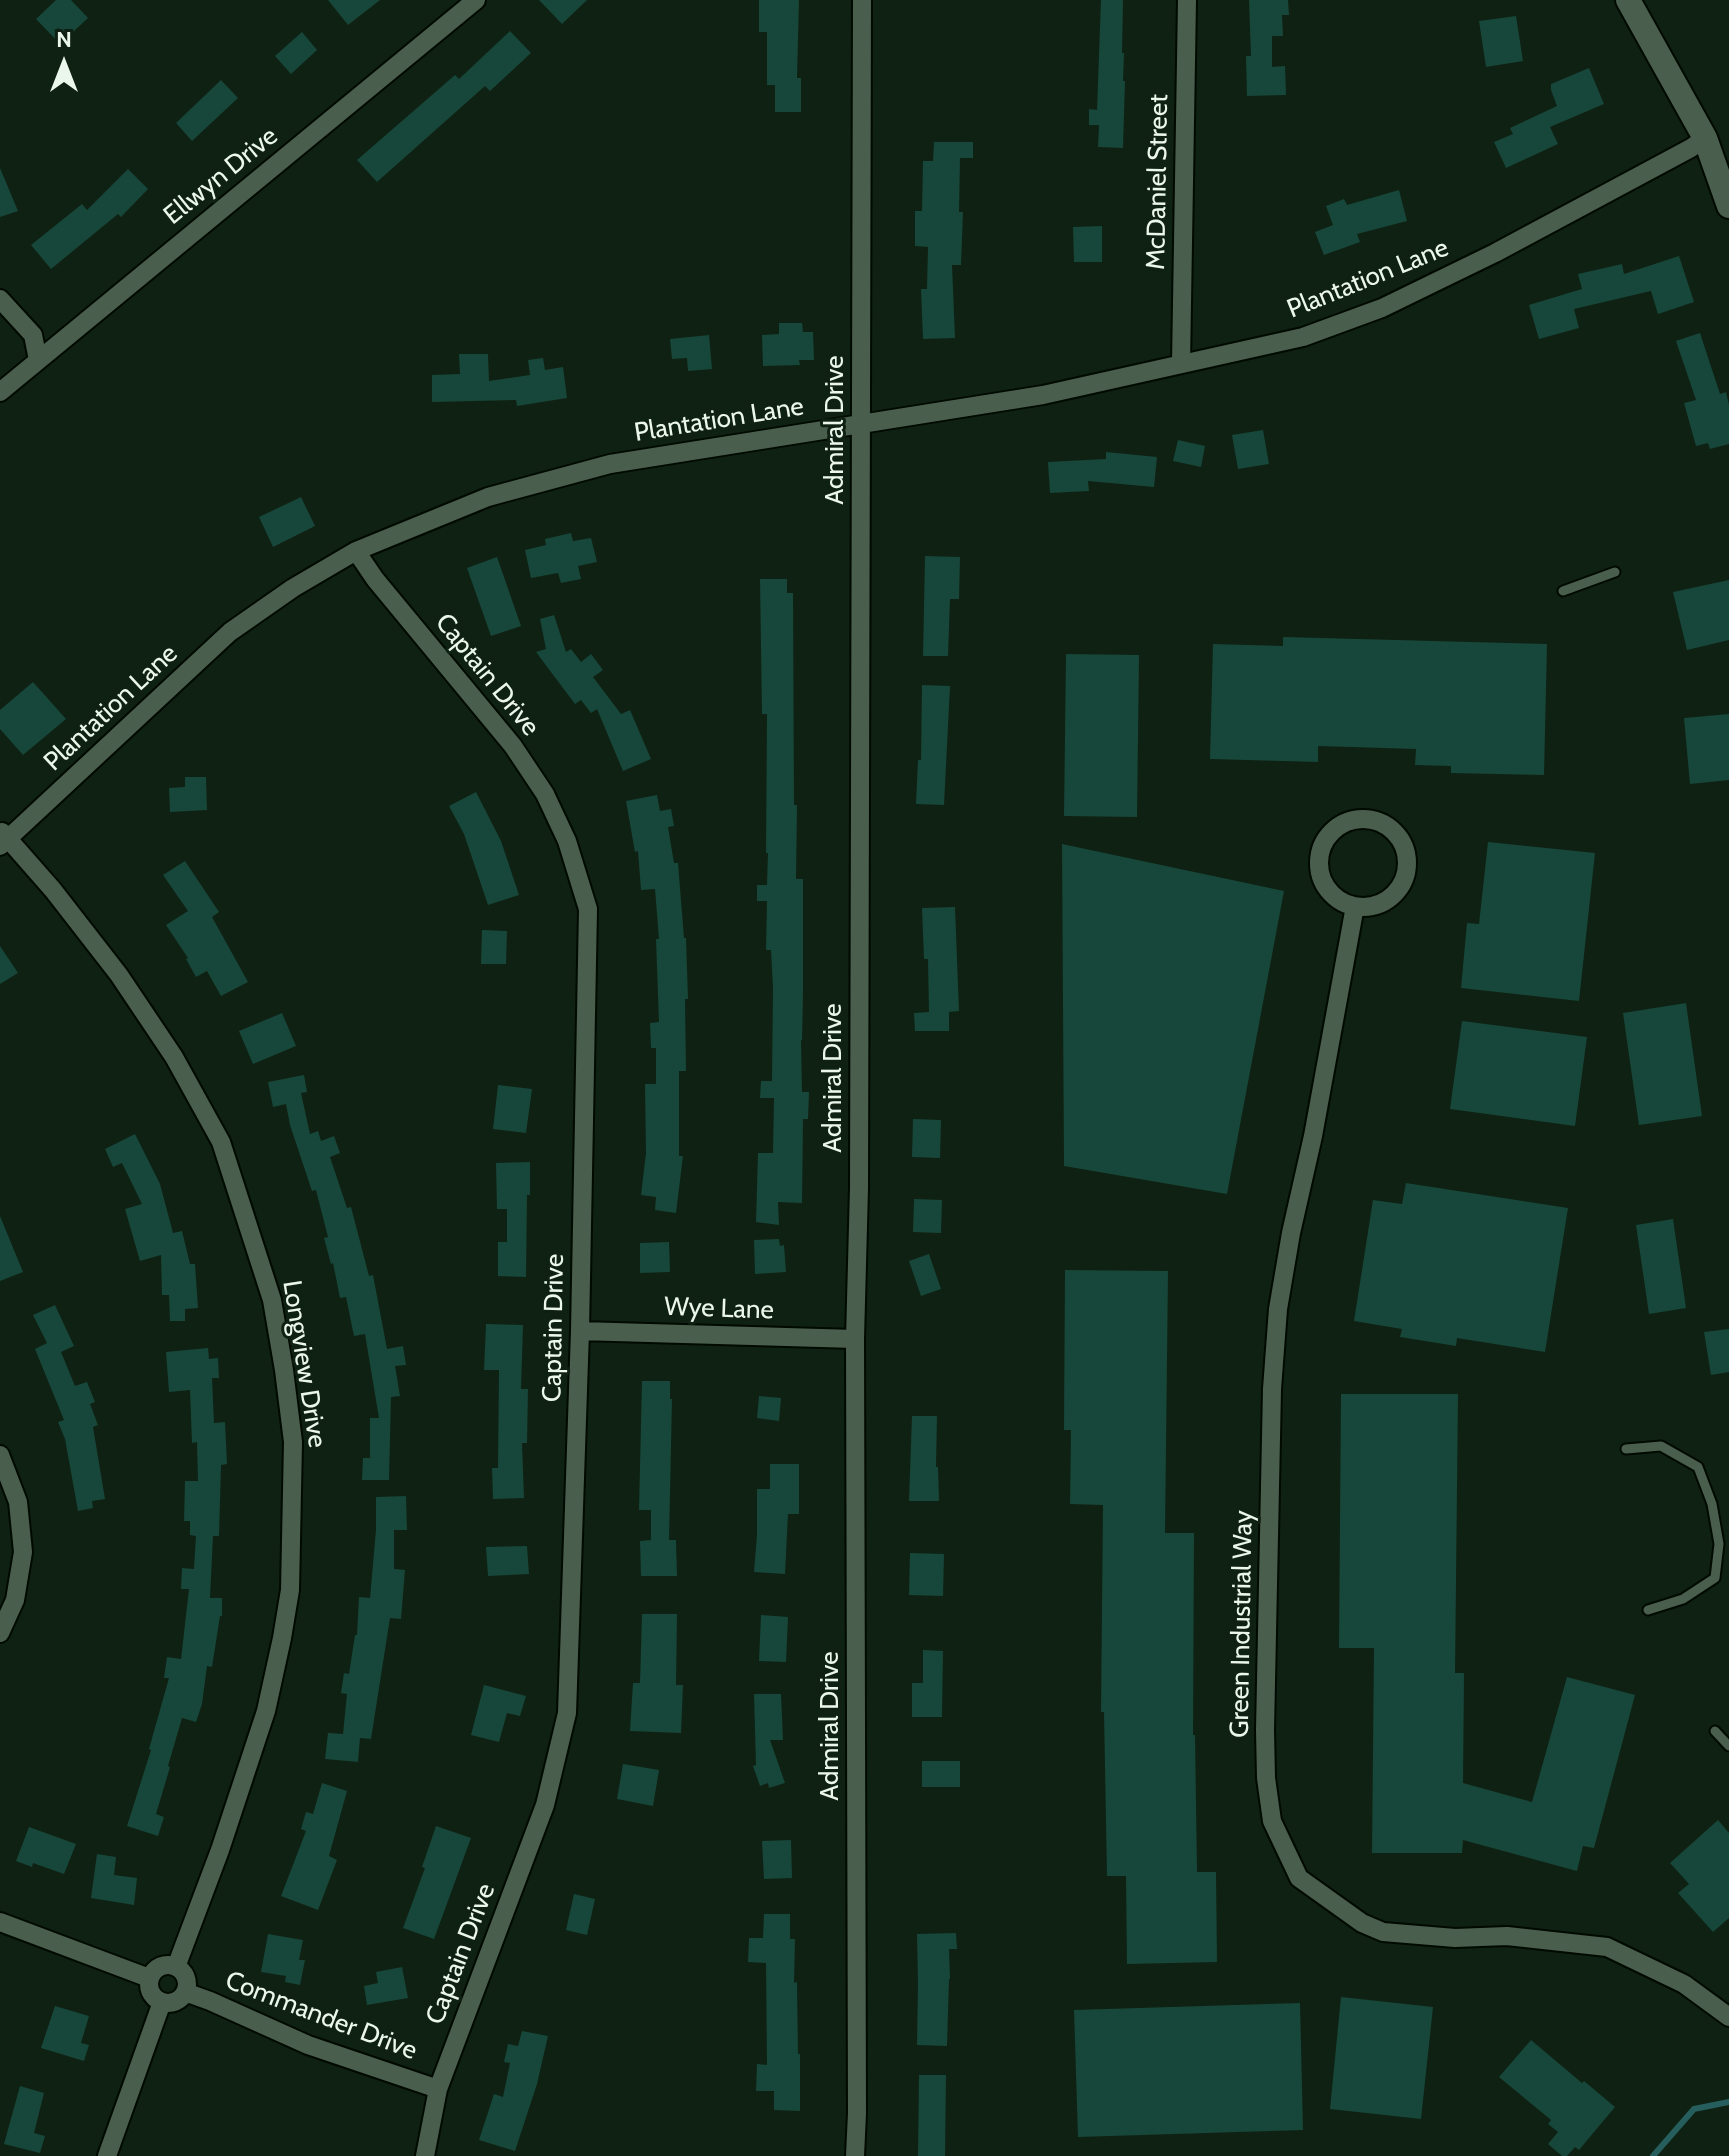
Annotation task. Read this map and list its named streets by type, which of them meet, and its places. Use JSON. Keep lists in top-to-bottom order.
{
  "streets": {
    "street": [
      "Ellwyn Drive",
      "McDaniel Street",
      "Plantation Lane",
      "Admiral Drive",
      "Captain Drive",
      "Wye Lane",
      "Longview Drive",
      "Green Industrial Way",
      "Commander Drive"
    ]
  },
  "crossings": [
    ["McDaniel Street", "Plantation Lane"],
    ["Plantation Lane", "Admiral Drive"],
    ["Plantation Lane", "Captain Drive"],
    ["Plantation Lane", "Longview Drive"],
    ["Admiral Drive", "Wye Lane"],
    ["Captain Drive", "Wye Lane"],
    ["Captain Drive", "Commander Drive"],
    ["Longview Drive", "Commander Drive"]
  ],
  "north": "top"
}
